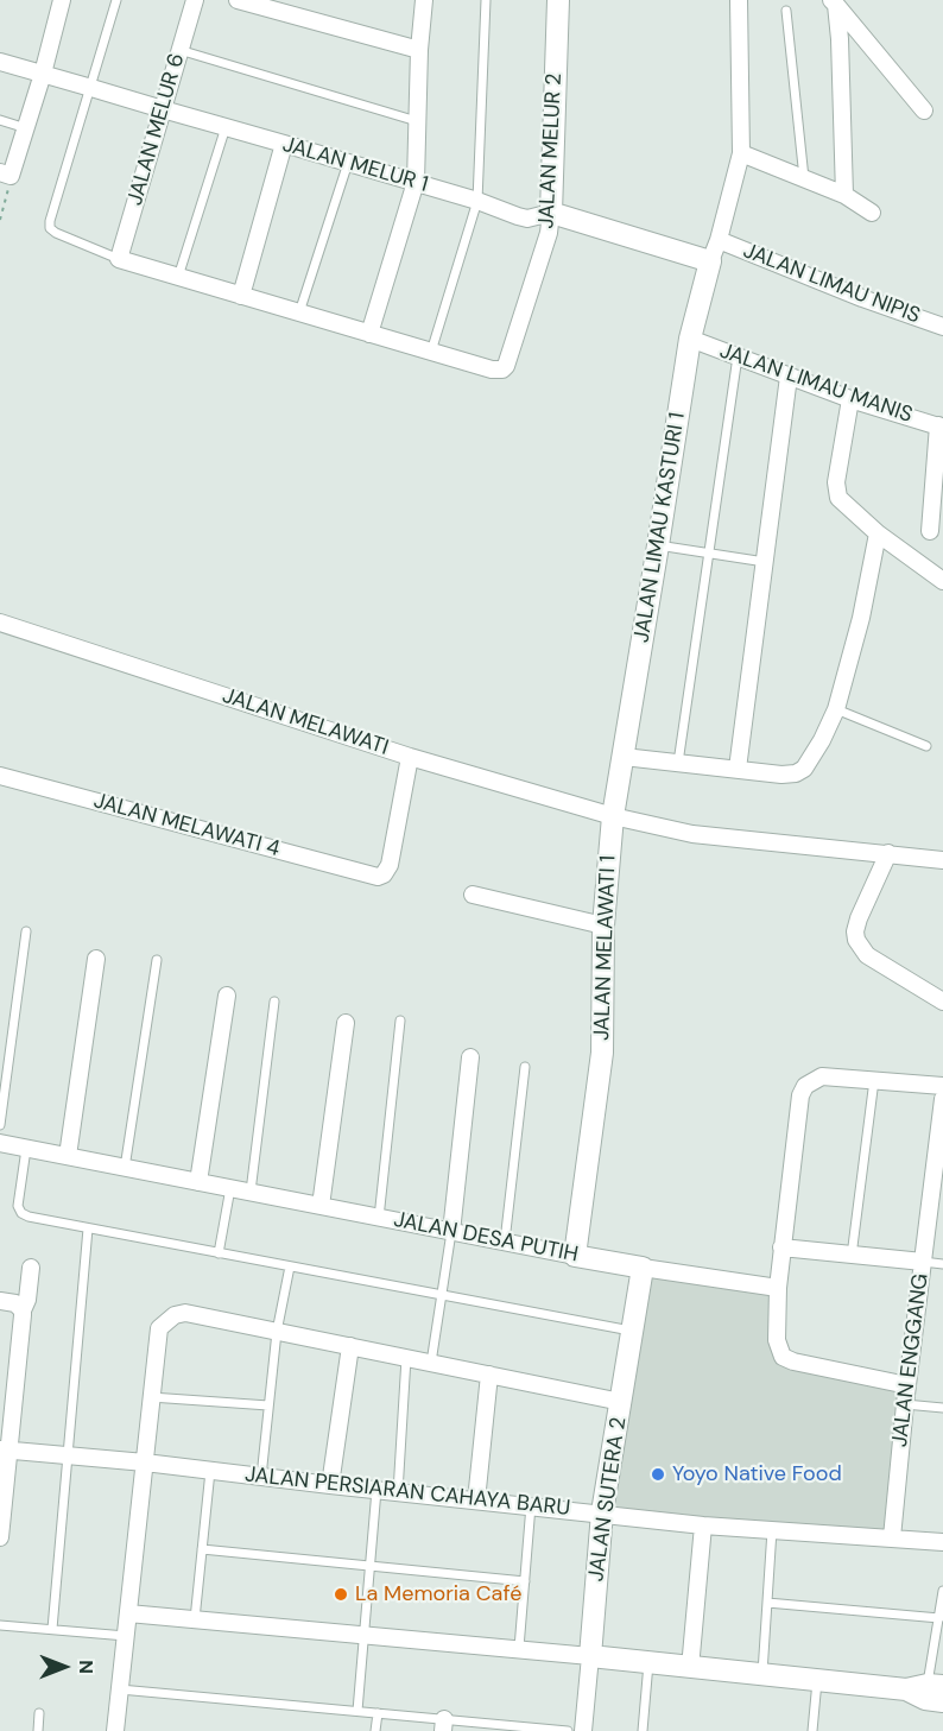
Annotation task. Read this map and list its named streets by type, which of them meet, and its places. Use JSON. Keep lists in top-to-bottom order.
{
  "streets": {
    "street": [
      "JALAN MELUR 6",
      "JALAN MELUR 2",
      "JALAN MELUR 1",
      "JALAN LIMAU NIPIS",
      "JALAN LIMAU MANIS",
      "JALAN LIMAU KASTURI 1",
      "JALAN MELAWATI",
      "JALAN MELAWATI 4",
      "JALAN MELAWATI 1",
      "JALAN DESA PUTIH",
      "JALAN ENGGANG",
      "JALAN PERSIARAN CAHAYA BARU",
      "JALAN SUTERA 2"
    ]
  },
  "crossings": [
    ["JALAN MELUR 6", "JALAN MELUR 1"],
    ["JALAN MELUR 2", "JALAN MELUR 1"],
    ["JALAN MELUR 1", "JALAN LIMAU KASTURI 1"],
    ["JALAN LIMAU NIPIS", "JALAN LIMAU KASTURI 1"],
    ["JALAN LIMAU MANIS", "JALAN LIMAU KASTURI 1"],
    ["JALAN LIMAU KASTURI 1", "JALAN MELAWATI"],
    ["JALAN LIMAU KASTURI 1", "JALAN MELAWATI 1"],
    ["JALAN MELAWATI", "JALAN MELAWATI 4"],
    ["JALAN MELAWATI", "JALAN MELAWATI 1"],
    ["JALAN MELAWATI 1", "JALAN DESA PUTIH"],
    ["JALAN DESA PUTIH", "JALAN SUTERA 2"],
    ["JALAN ENGGANG", "JALAN PERSIARAN CAHAYA BARU"],
    ["JALAN PERSIARAN CAHAYA BARU", "JALAN SUTERA 2"]
  ],
  "places": ["Yoyo Native Food", "La Memoria Café"],
  "north": "right"
}
